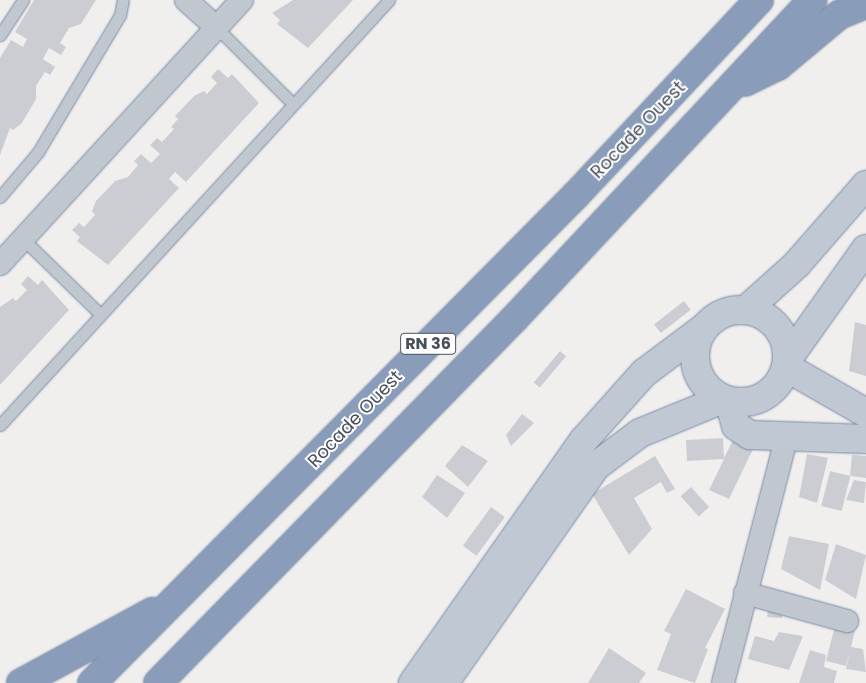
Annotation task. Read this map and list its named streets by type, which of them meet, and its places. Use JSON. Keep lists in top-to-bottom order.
{
  "streets": {
    "highway": ["Rocade Ouest", "RN 36"]
  }
}
